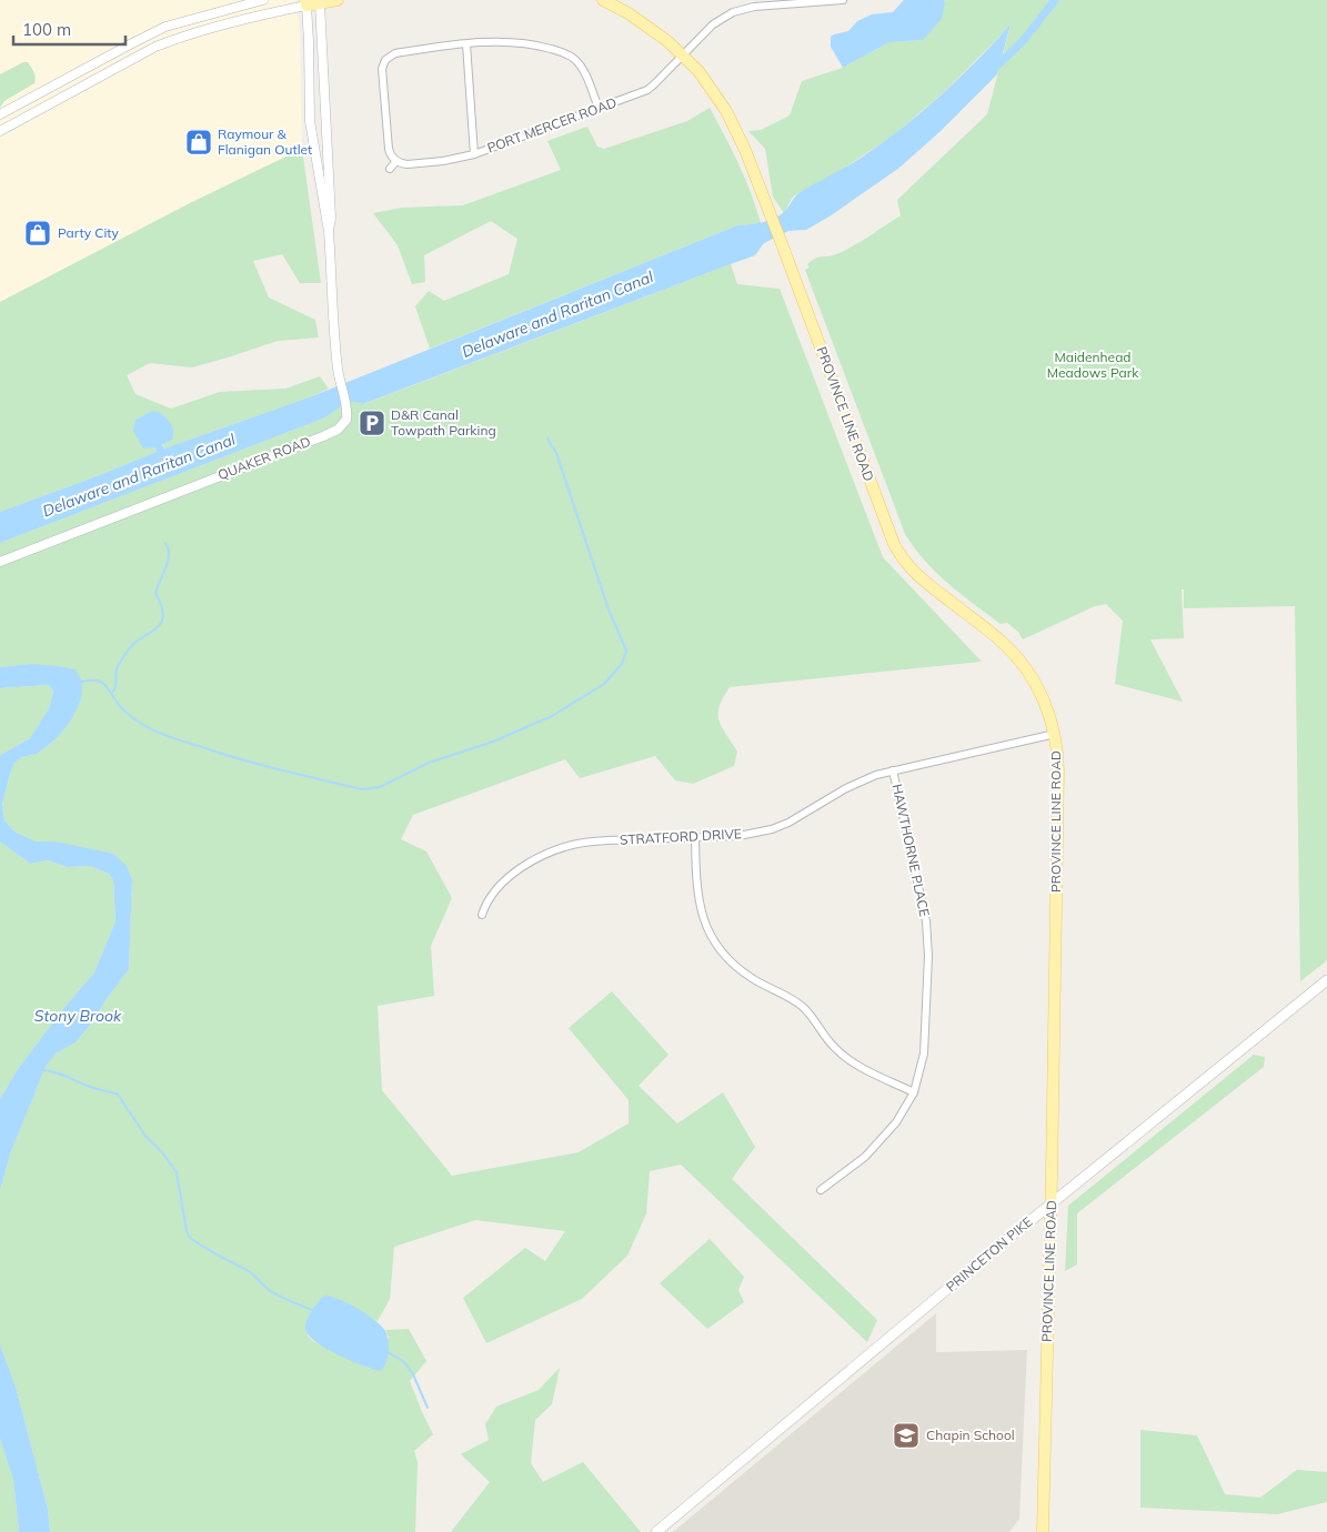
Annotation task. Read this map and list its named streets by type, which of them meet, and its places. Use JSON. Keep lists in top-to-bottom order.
{
  "streets": {
    "main road": ["PROVINCE LINE ROAD", "PRINCETON PIKE"],
    "street": [
      "PORT MERCER ROAD",
      "QUAKER ROAD",
      "STRATFORD DRIVE",
      "HAWTHORNE PLACE"
    ]
  },
  "crossings": [
    ["PORT MERCER ROAD", "PROVINCE LINE ROAD"],
    ["PROVINCE LINE ROAD", "STRATFORD DRIVE"],
    ["PROVINCE LINE ROAD", "PRINCETON PIKE"],
    ["STRATFORD DRIVE", "HAWTHORNE PLACE"]
  ],
  "water": ["Delaware and Raritan Canal", "Stony Brook"],
  "parks": ["Maidenhead Meadows Park"],
  "places": {
    "shop": ["Raymour & Flanigan Outlet", "Party City"],
    "parking": ["D&R Canal Towpath Parking"],
    "school or university": ["Chapin School"]
  },
  "scale_bar": "100 m"
}
